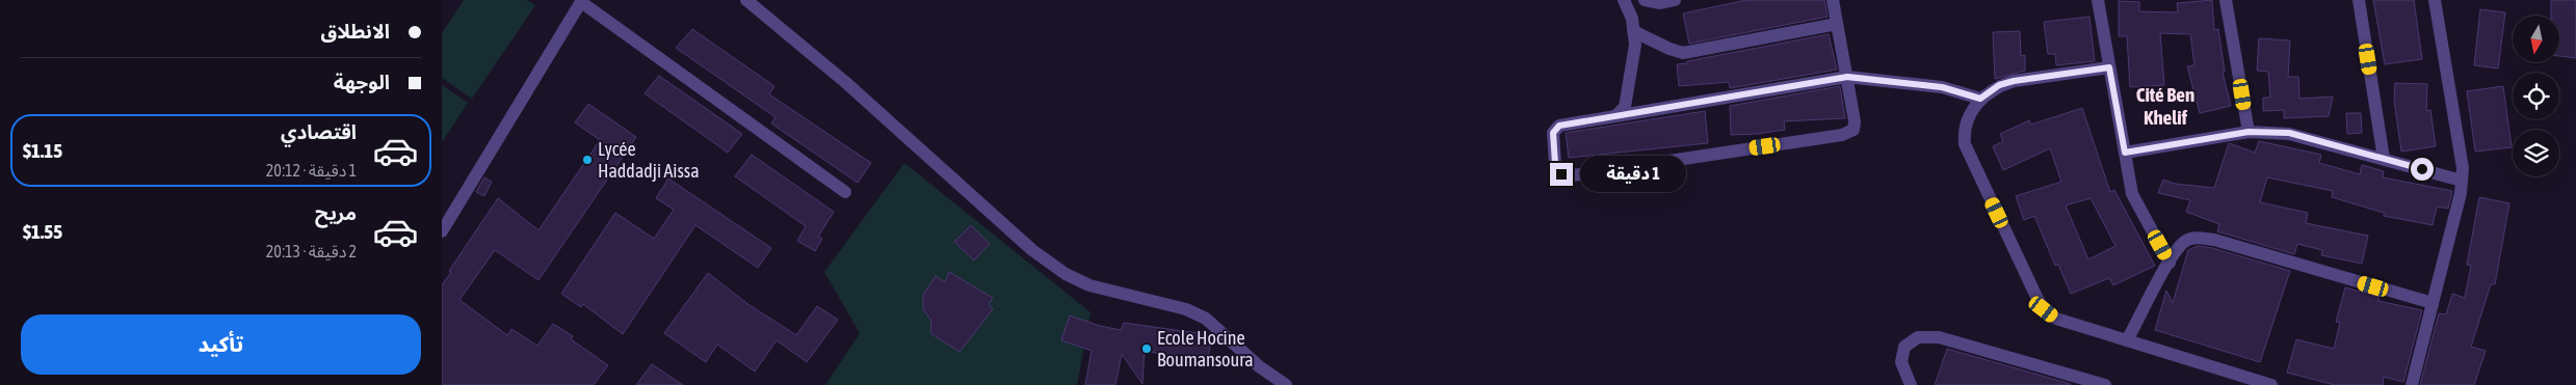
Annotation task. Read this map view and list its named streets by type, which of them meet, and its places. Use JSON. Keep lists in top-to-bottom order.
{
  "districts": ["Cité Ben Khelif"],
  "places": ["Lycée Haddadji Aissa", "Ecole Hocine Boumansoura"],
  "north": "bottom",
  "page": {
    "banner": ["الانطلاق", "الوجهة"],
    "list": [
      {
        "name": "اقتصادي",
        "note": "1 دقيقة · 20:12",
        "value": "$1.15"
      },
      {
        "name": "مريح",
        "note": "2 دقيقة · 20:13",
        "value": "$1.55"
      }
    ],
    "bubble": "1 دقيقة",
    "buttons": "تأكيد"
  }
}
